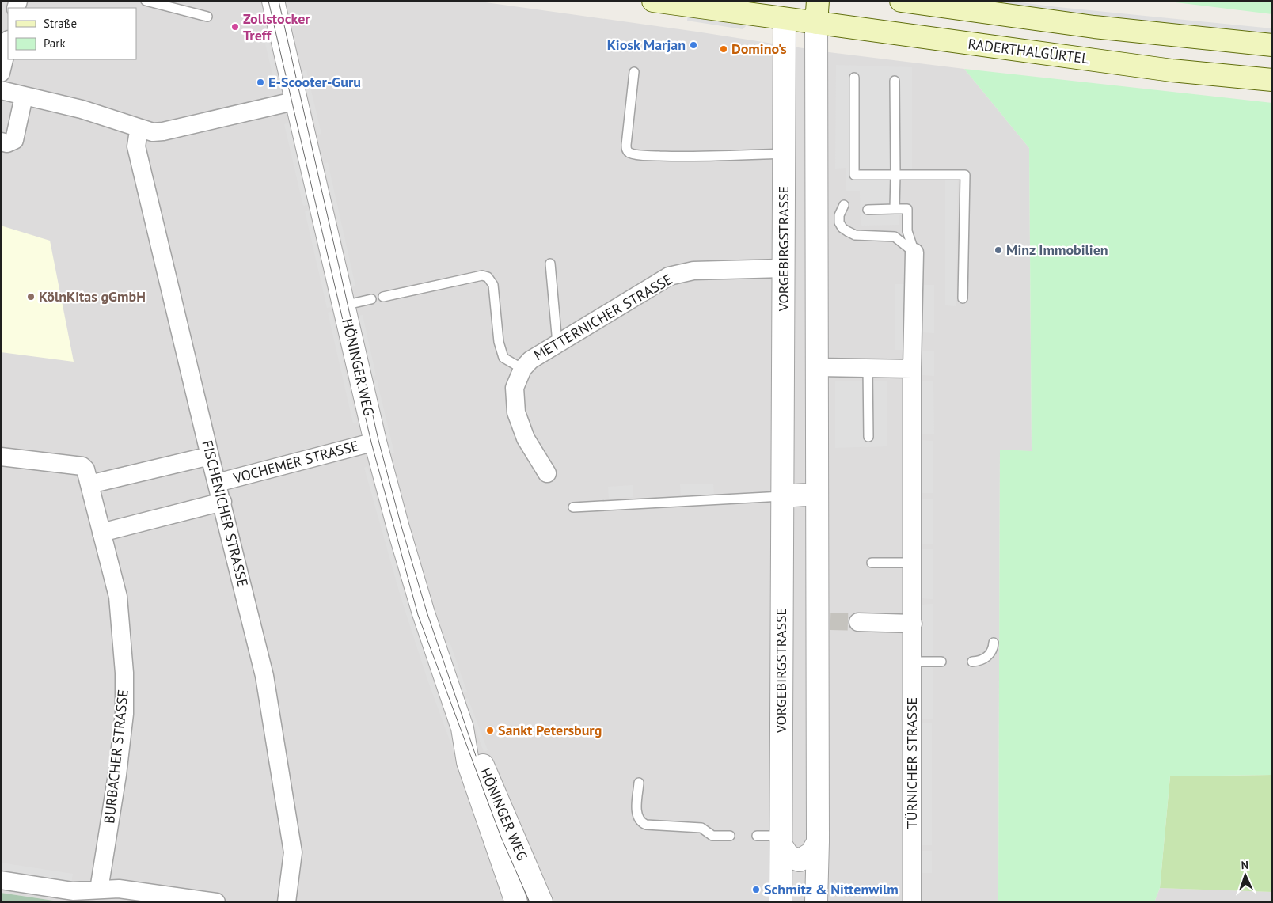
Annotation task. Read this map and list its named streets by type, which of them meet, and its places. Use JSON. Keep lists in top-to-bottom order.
{
  "streets": {
    "main road": ["RADERTHALGÜRTEL"],
    "street": [
      "VORGEBIRGSTRASSE",
      "METTERNICHER STRASSE",
      "HÖNINGER WEG",
      "VOCHEMER STRASSE",
      "FISCHENICHER STRASSE",
      "BURBACHER STRASSE",
      "TÜRNICHER STRASSE"
    ]
  },
  "crossings": [
    ["RADERTHALGÜRTEL", "VORGEBIRGSTRASSE"],
    ["VORGEBIRGSTRASSE", "METTERNICHER STRASSE"],
    ["HÖNINGER WEG", "VOCHEMER STRASSE"],
    ["VOCHEMER STRASSE", "FISCHENICHER STRASSE"],
    ["VOCHEMER STRASSE", "BURBACHER STRASSE"]
  ],
  "places": [
    "Zollstocker Treff",
    "Kiosk Marjan",
    "Domino's",
    "E-Scooter-Guru",
    "Minz Immobilien",
    "KölnKitas gGmbH",
    "Sankt Petersburg",
    "Schmitz & Nittenwilm"
  ],
  "legend": ["Straße", "Park"],
  "north": "top"
}
